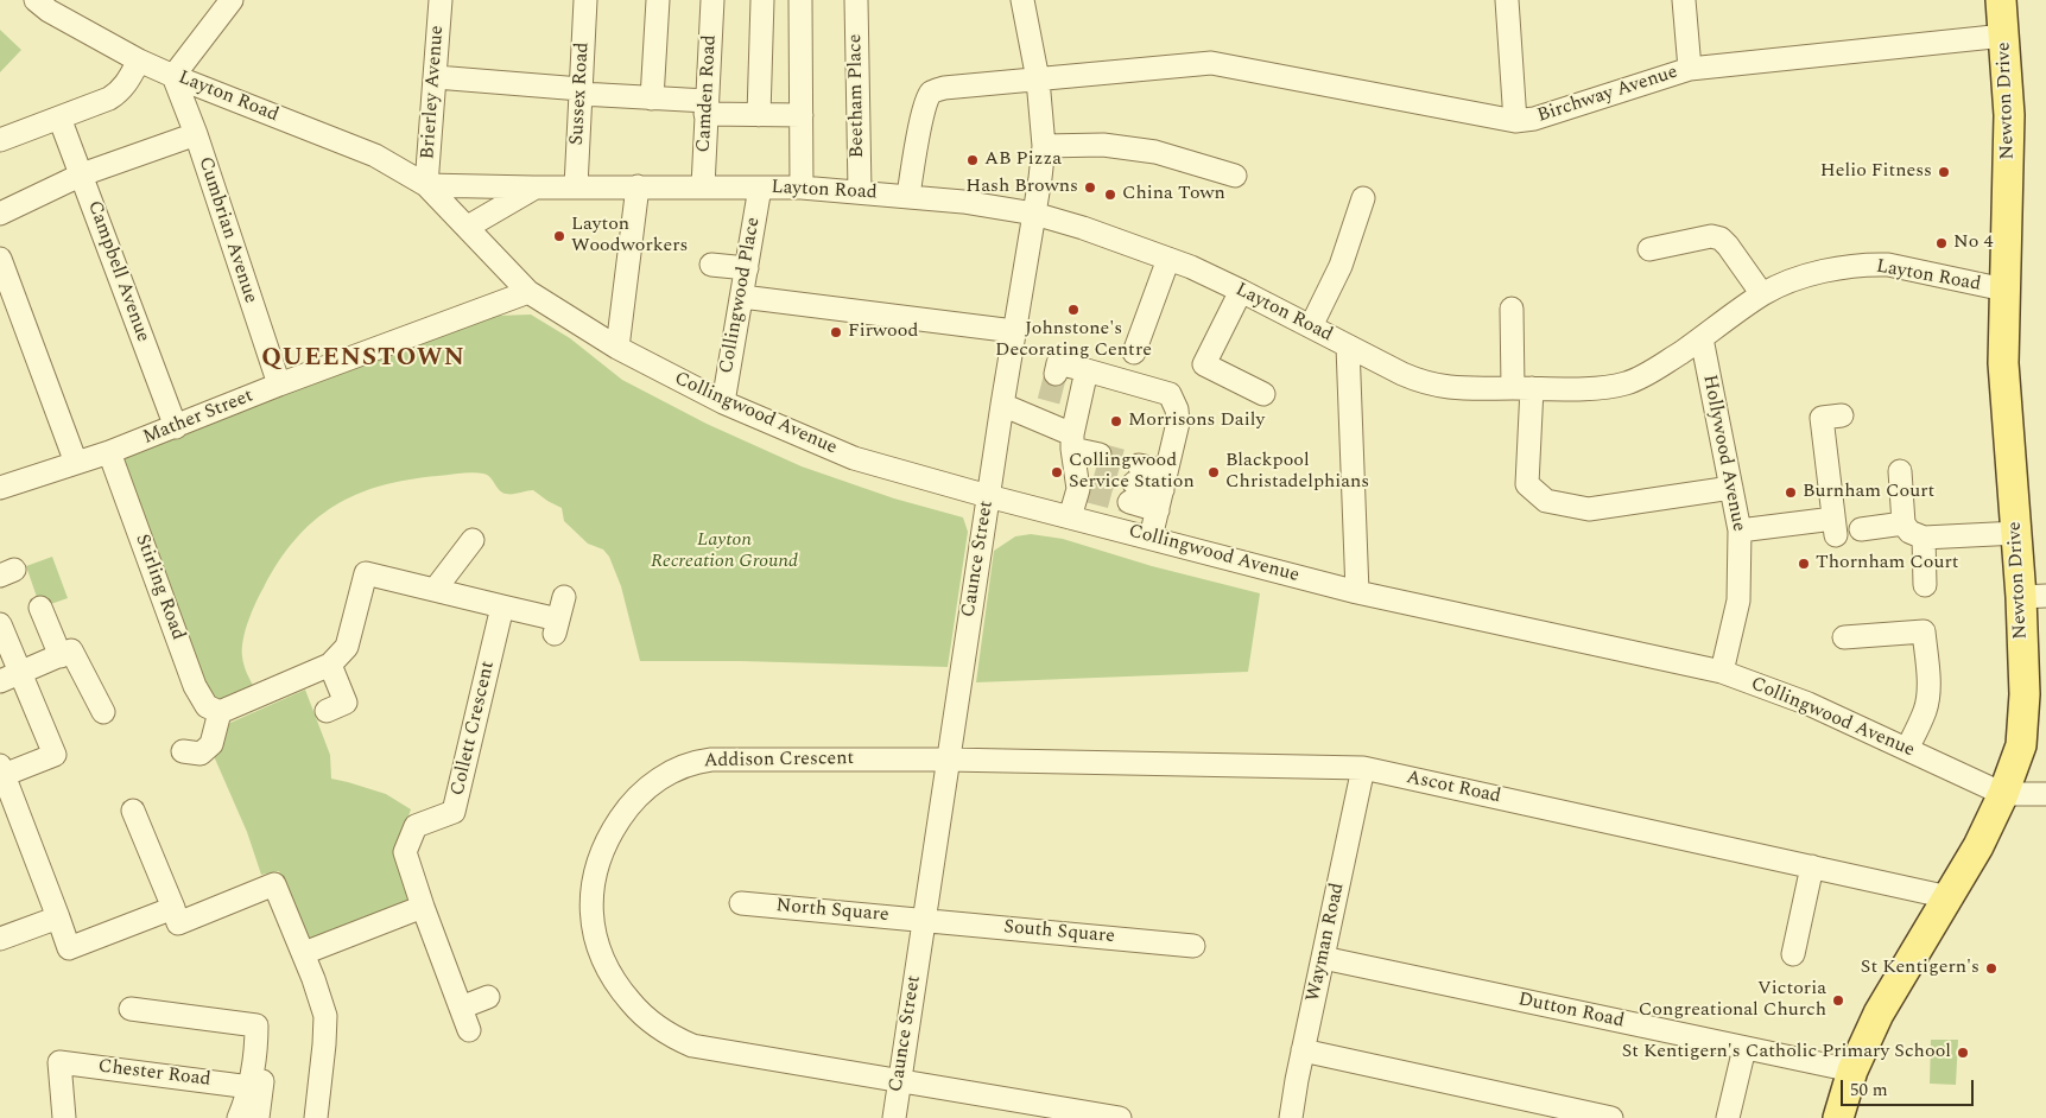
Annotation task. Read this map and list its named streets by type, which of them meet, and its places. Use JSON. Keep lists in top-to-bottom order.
{
  "streets": {
    "main road": ["Newton Drive"],
    "street": [
      "Brierley Avenue",
      "Sussex Road",
      "Camden Road",
      "Birchway Avenue",
      "Beetham Place",
      "Layton Road",
      "Cumbrian Avenue",
      "Campbell Avenue",
      "Collingwood Place",
      "Collingwood Avenue",
      "Mather Street",
      "Hollywood Avenue",
      "Caunce Street",
      "Stirling Road",
      "Collett Crescent",
      "Addison Crescent",
      "Ascot Road",
      "North Square",
      "South Square",
      "Wayman Road",
      "Dutton Road",
      "Chester Road"
    ]
  },
  "crossings": [
    ["Brierley Avenue", "Layton Road"],
    ["Sussex Road", "Layton Road"],
    ["Camden Road", "Layton Road"],
    ["Birchway Avenue", "Layton Road"],
    ["Birchway Avenue", "Newton Drive"],
    ["Birchway Avenue", "Caunce Street"],
    ["Beetham Place", "Layton Road"],
    ["Layton Road", "Newton Drive"],
    ["Layton Road", "Cumbrian Avenue"],
    ["Layton Road", "Collingwood Place"],
    ["Layton Road", "Collingwood Avenue"],
    ["Layton Road", "Hollywood Avenue"],
    ["Layton Road", "Caunce Street"],
    ["Newton Drive", "Collingwood Avenue"],
    ["Newton Drive", "Ascot Road"],
    ["Newton Drive", "Dutton Road"],
    ["Cumbrian Avenue", "Mather Street"],
    ["Campbell Avenue", "Mather Street"],
    ["Collingwood Place", "Collingwood Avenue"],
    ["Collingwood Avenue", "Mather Street"],
    ["Collingwood Avenue", "Hollywood Avenue"],
    ["Collingwood Avenue", "Caunce Street"],
    ["Mather Street", "Stirling Road"],
    ["Caunce Street", "Addison Crescent"],
    ["Caunce Street", "Ascot Road"],
    ["Caunce Street", "North Square"],
    ["Caunce Street", "South Square"],
    ["Addison Crescent", "Ascot Road"],
    ["Ascot Road", "Wayman Road"],
    ["North Square", "South Square"],
    ["Wayman Road", "Dutton Road"]
  ],
  "districts": ["QUEENSTOWN"],
  "parks": ["Layton Recreation Ground"],
  "places": [
    "AB Pizza",
    "Helio Fitness",
    "Hash Browns",
    "China Town",
    "Layton Woodworkers",
    "No 4",
    "Johnstone's Decorating Centre",
    "Firwood",
    "Morrisons Daily",
    "Collingwood Service Station",
    "Blackpool Christadelphians",
    "Burnham Court",
    "Thornham Court",
    "St Kentigern's",
    "Victoria Congreational Church",
    "St Kentigern's Catholic Primary School"
  ],
  "scale_bar": "50 m"
}
